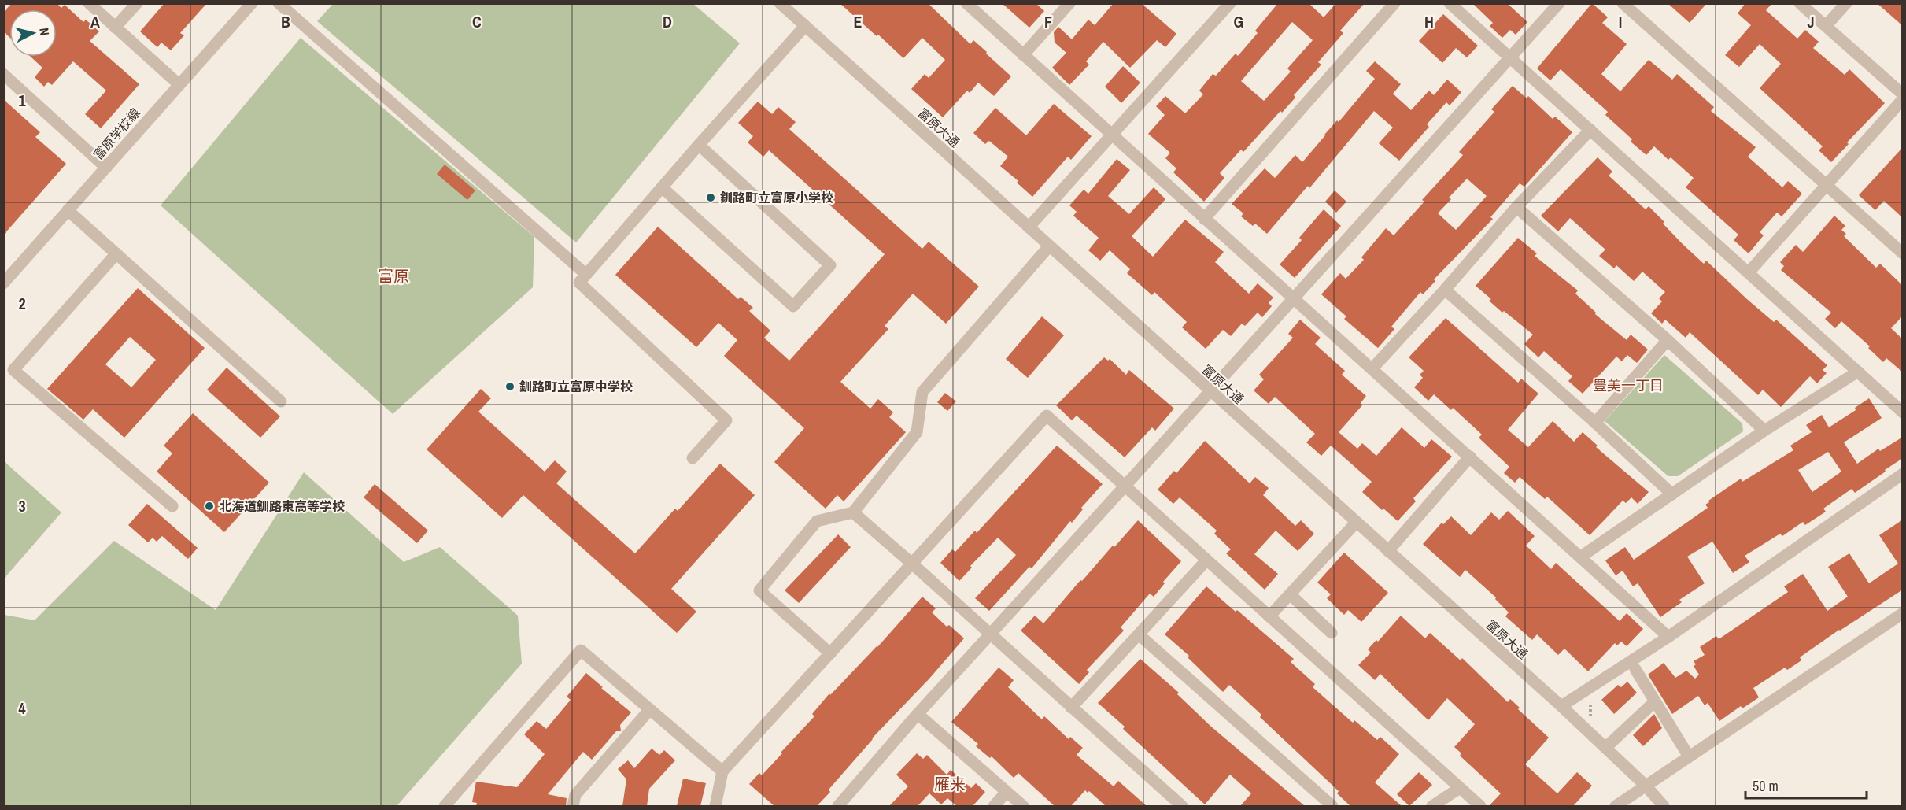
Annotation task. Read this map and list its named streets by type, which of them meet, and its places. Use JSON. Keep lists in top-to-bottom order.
{
  "streets": {
    "street": ["富原大通", "富原学校線"]
  },
  "districts": ["富原", "豊美一丁目", "雁来"],
  "places": ["釧路町立富原小学校", "釧路町立富原中学校", "北海道釧路東高等学校"],
  "scale_bar": "50 m",
  "north": "right",
  "grid": {
    "columns": [
      "A",
      "B",
      "C",
      "D",
      "E",
      "F",
      "G",
      "H",
      "I",
      "J"
    ],
    "rows": [
      "1",
      "2",
      "3",
      "4"
    ]
  }
}
